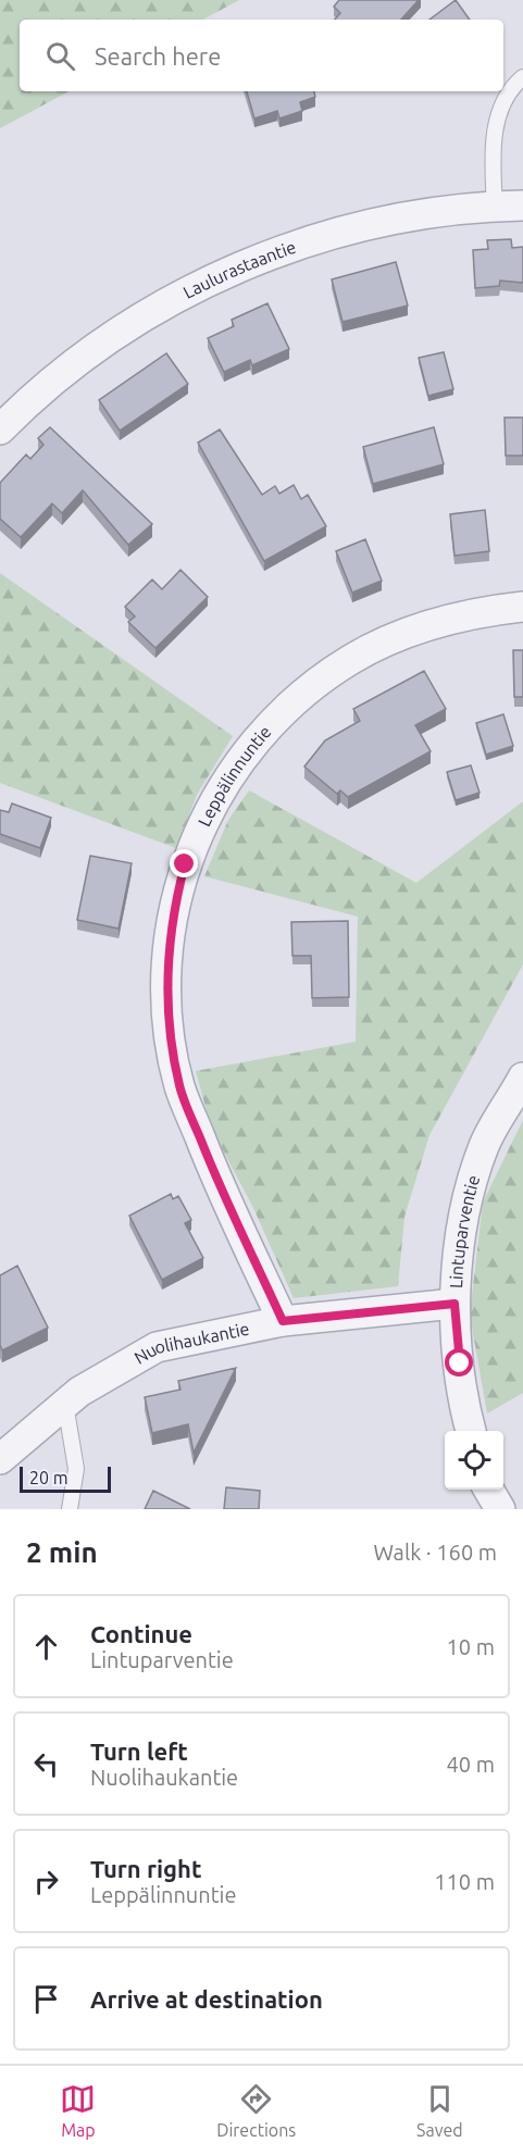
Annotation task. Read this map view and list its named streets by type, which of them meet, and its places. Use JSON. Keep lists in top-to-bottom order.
{
  "streets": {
    "street": [
      "Laulurastaantie",
      "Leppälinnuntie",
      "Lintuparventie",
      "Nuolihaukantie"
    ]
  },
  "crossings": [
    ["Leppälinnuntie", "Nuolihaukantie"],
    ["Lintuparventie", "Nuolihaukantie"]
  ],
  "scale_bar": "20 m",
  "page": {
    "search": "Search here",
    "scale": "20 m",
    "heading": ["2 min", "Walk · 160 m"],
    "list": [
      ["Continue", "Lintuparventie", "10 m"],
      ["Turn left", "Nuolihaukantie", "40 m"],
      ["Turn right", "Leppälinnuntie", "110 m"],
      "Arrive at destination"
    ],
    "nav": ["Map", "Directions", "Saved"]
  }
}
